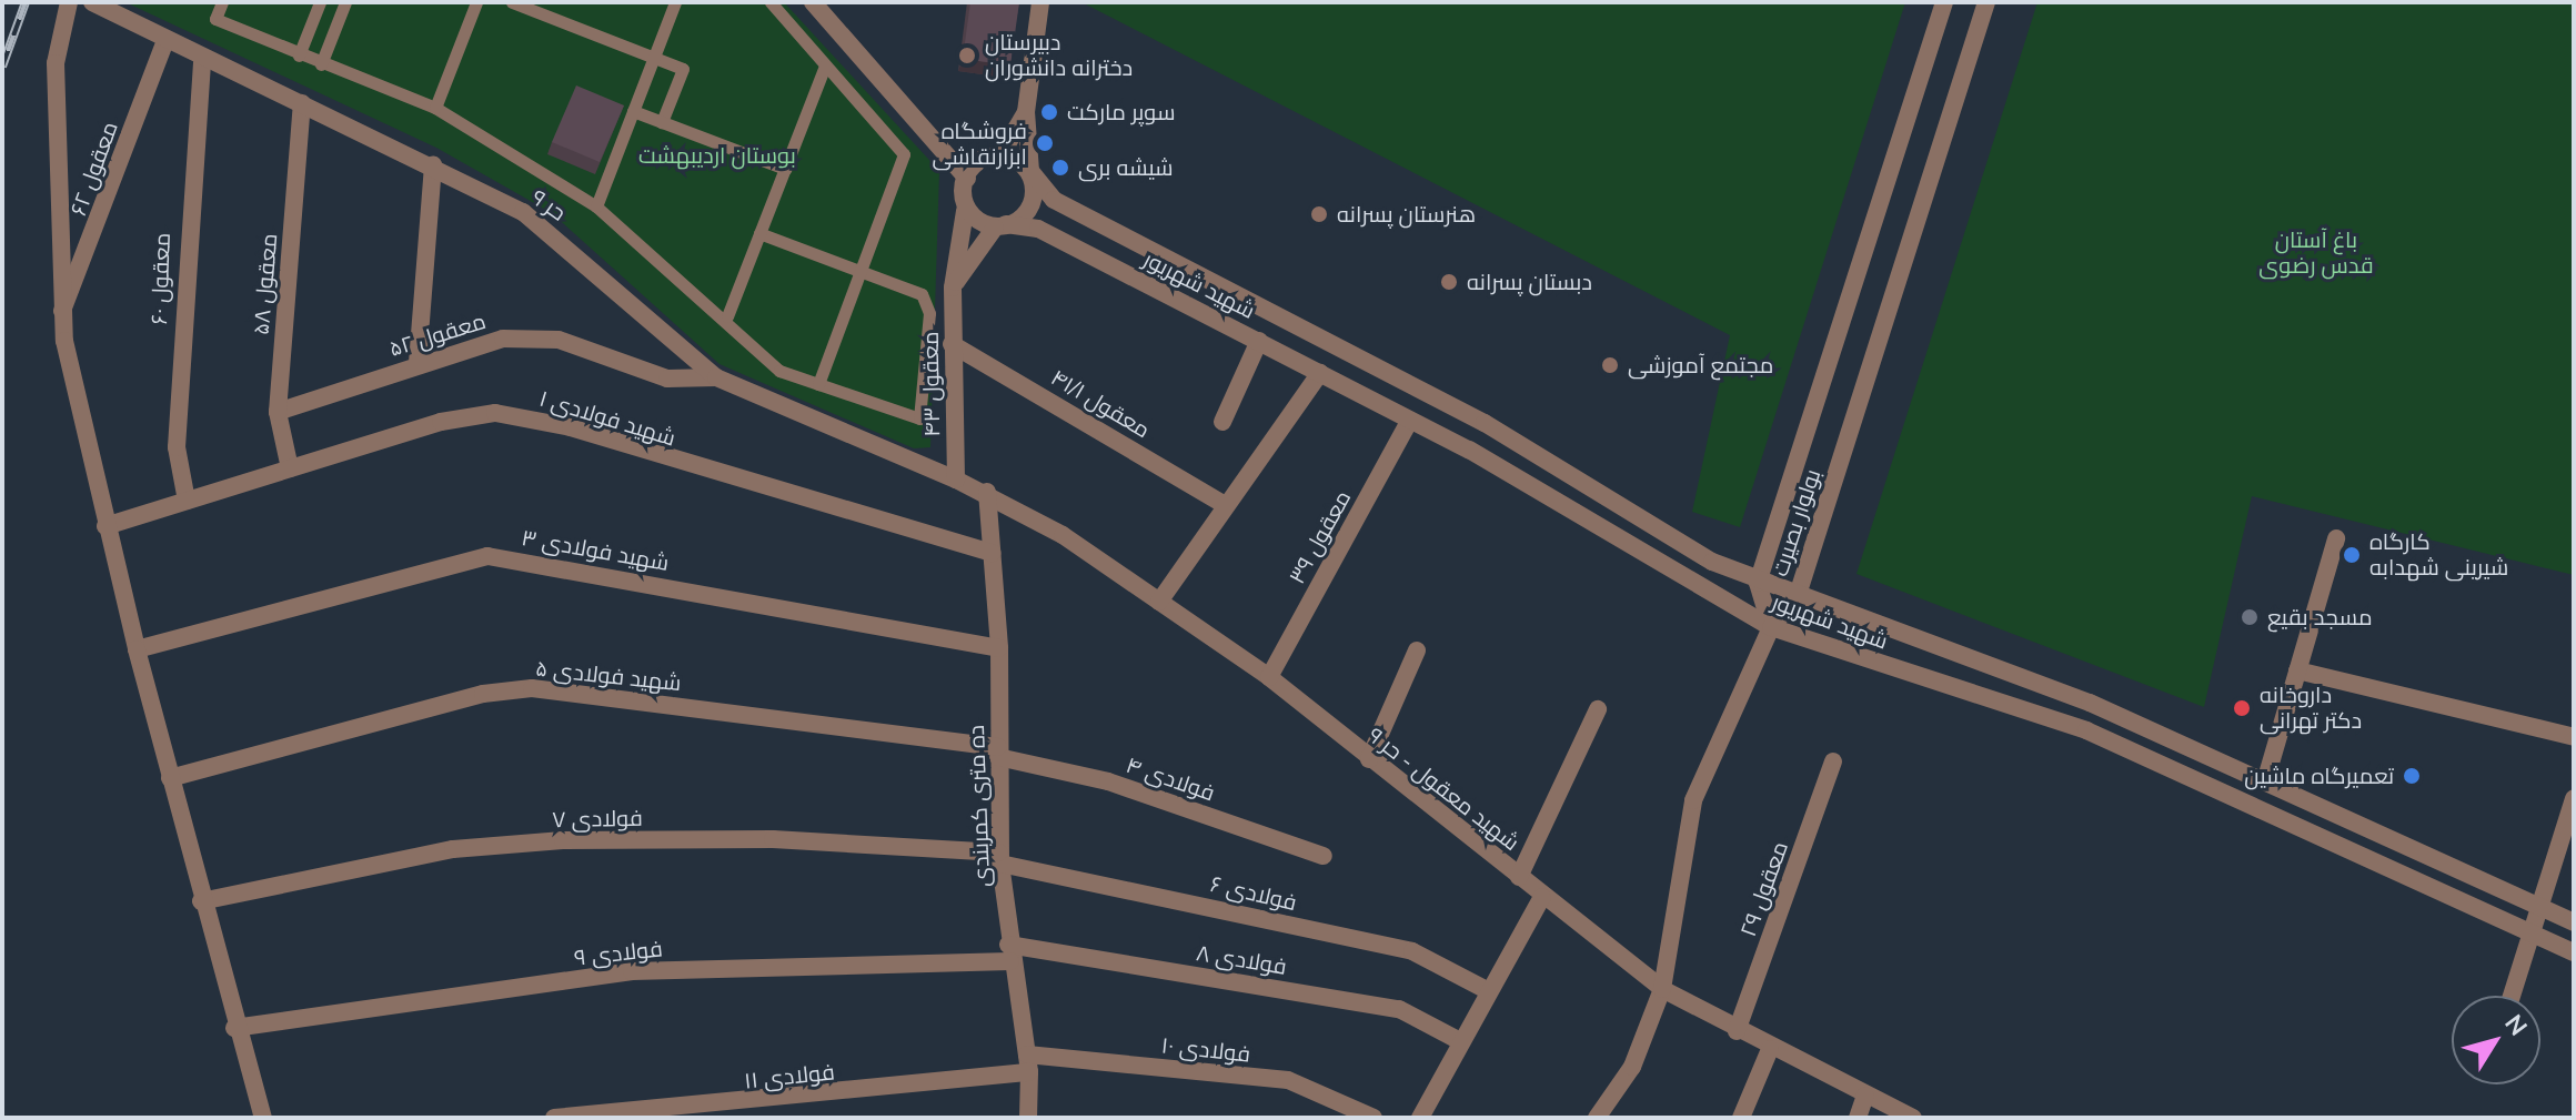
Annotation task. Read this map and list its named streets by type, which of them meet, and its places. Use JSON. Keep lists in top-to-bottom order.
{
  "streets": {
    "street": [
      "معقول ۶۲",
      "حر ۹",
      "معقول ۶۰",
      "معقول ۵۸",
      "شهید شهریور",
      "معقول ۵۲",
      "معقول ۴۳",
      "معقول ۴۱/۱",
      "شهید فولادی ۱",
      "بولوار بصیرت",
      "معقول ۳۹",
      "شهید فولادی ۳",
      "شهید فولادی ۵",
      "فولادی ۴",
      "شهید معقول - حر ۹",
      "ده متری کمربندی",
      "فولادی ۷",
      "معقول ۲۹",
      "فولادی ۶",
      "فولادی ۹",
      "فولادی ۸",
      "فولادی ۱۰",
      "فولادی ۱۱"
    ]
  },
  "crossings": [
    ["معقول ۶۲", "حر ۹"],
    ["حر ۹", "معقول ۶۰"],
    ["حر ۹", "معقول ۵۸"],
    ["حر ۹", "معقول ۵۲"],
    ["حر ۹", "معقول ۴۳"],
    ["حر ۹", "شهید معقول - حر ۹"],
    ["معقول ۶۰", "شهید فولادی ۱"],
    ["معقول ۵۸", "معقول ۵۲"],
    ["معقول ۵۸", "شهید فولادی ۱"],
    ["شهید شهریور", "معقول ۴۳"],
    ["شهید شهریور", "بولوار بصیرت"],
    ["شهید شهریور", "معقول ۳۹"],
    ["معقول ۴۳", "معقول ۴۱/۱"],
    ["معقول ۴۳", "شهید معقول - حر ۹"],
    ["شهید فولادی ۱", "ده متری کمربندی"],
    ["معقول ۳۹", "شهید معقول - حر ۹"],
    ["شهید فولادی ۳", "ده متری کمربندی"],
    ["شهید فولادی ۵", "فولادی ۴"],
    ["شهید فولادی ۵", "ده متری کمربندی"],
    ["فولادی ۴", "ده متری کمربندی"],
    ["شهید معقول - حر ۹", "ده متری کمربندی"],
    ["شهید معقول - حر ۹", "معقول ۲۹"],
    ["ده متری کمربندی", "فولادی ۷"],
    ["ده متری کمربندی", "فولادی ۶"],
    ["ده متری کمربندی", "فولادی ۹"],
    ["ده متری کمربندی", "فولادی ۸"],
    ["ده متری کمربندی", "فولادی ۱۰"],
    ["ده متری کمربندی", "فولادی ۱۱"],
    ["فولادی ۷", "فولادی ۶"],
    ["فولادی ۹", "فولادی ۸"],
    ["فولادی ۱۰", "فولادی ۱۱"]
  ],
  "parks": ["بوستان اردیبهشت", "باغ آستان قدس رضوی"],
  "places": [
    "دبیرستان دخترانه دانشوران",
    "سوپر مارکت",
    "فروشگاه ابزارنقاشی",
    "شیشه بری",
    "هنرستان پسرانه",
    "دبستان پسرانه",
    "مجتمع آموزشی",
    "کارگاه شیرینی شهدابه",
    "مسجد بقیع",
    "داروخانه دکتر تهرانی",
    "تعمیرگاه ماشین"
  ],
  "north": "top right"
}
